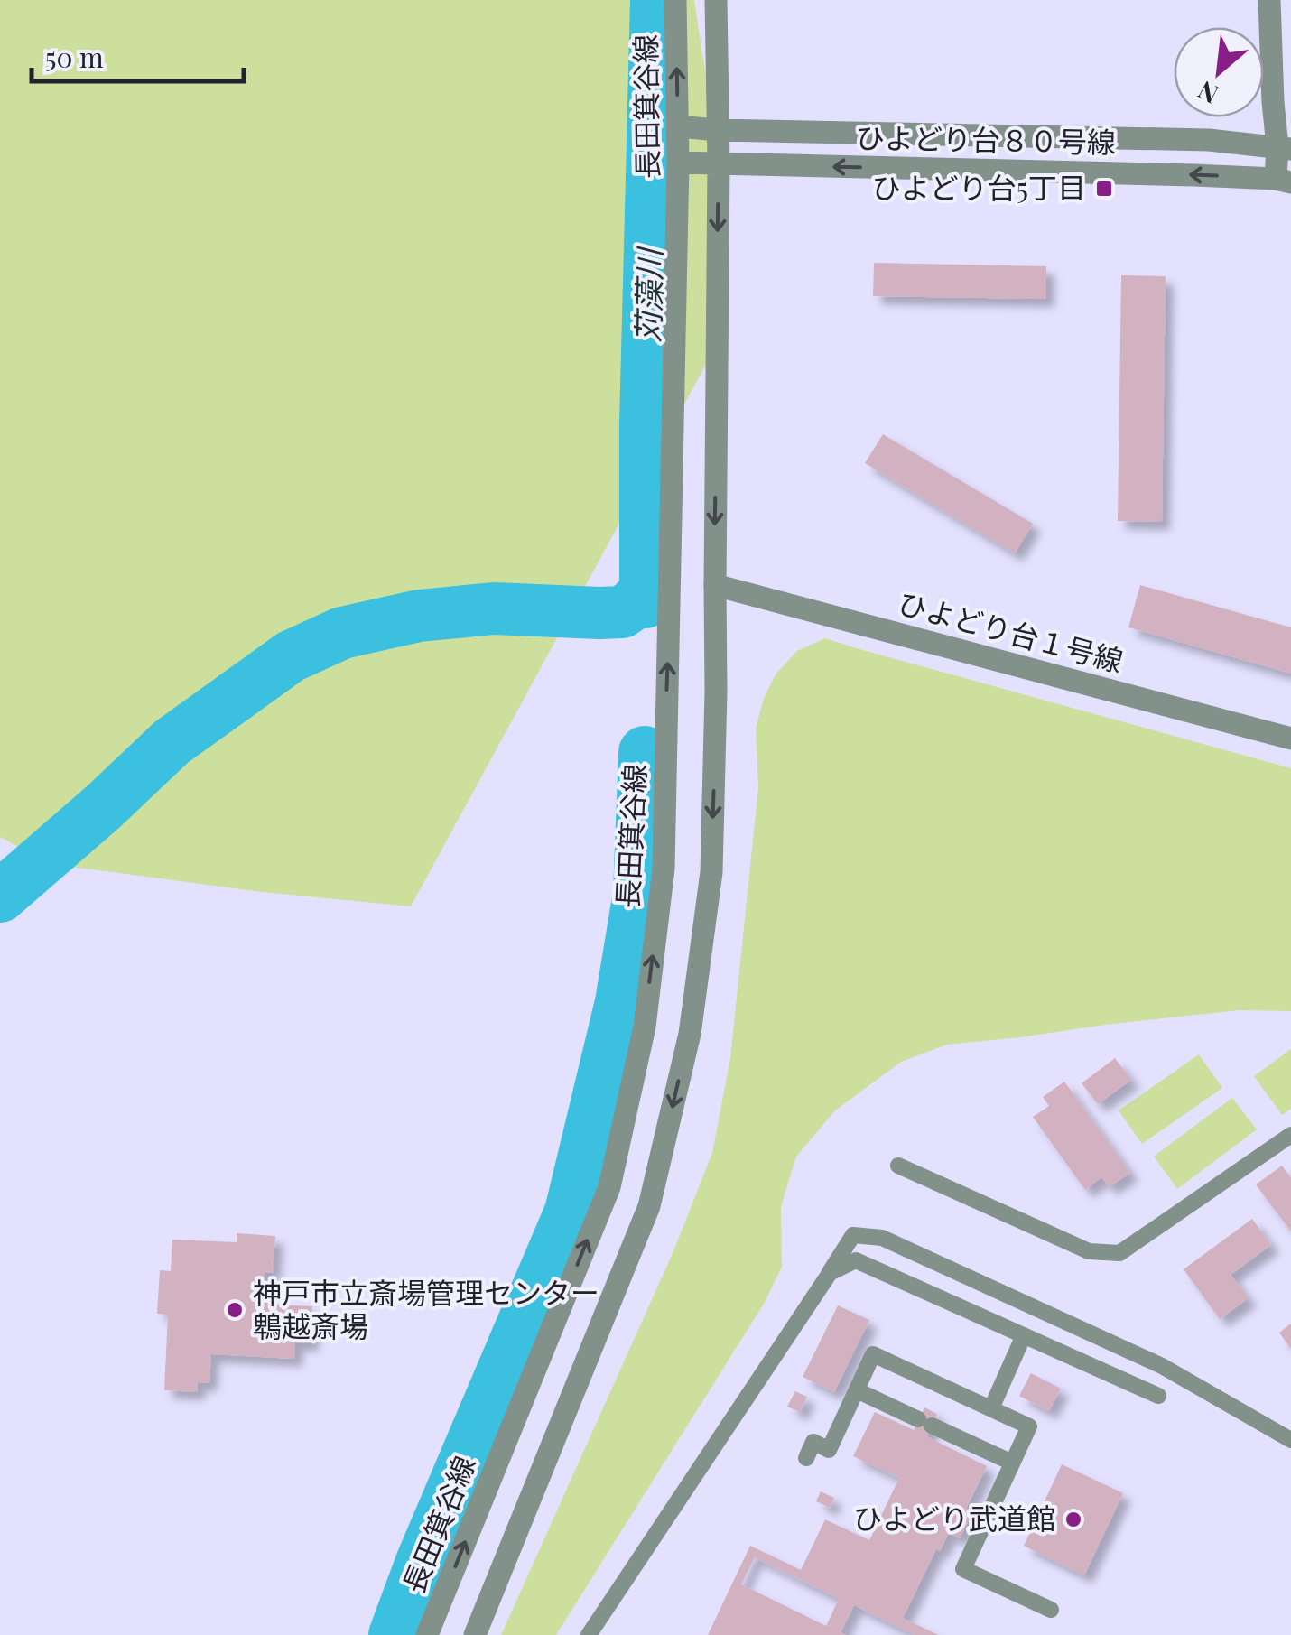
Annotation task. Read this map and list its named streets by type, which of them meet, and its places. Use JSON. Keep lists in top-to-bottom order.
{
  "streets": {
    "street": ["長田箕谷線", "ひよどり台８０号線", "ひよどり台１号線"]
  },
  "crossings": [
    ["長田箕谷線", "ひよどり台８０号線"]
  ],
  "water": ["苅藻川"],
  "places": {
    "transit": ["ひよどり台5丁目"],
    "other": ["神戸市立斎場管理センター 鵯越斎場", "ひよどり武道館"]
  },
  "scale_bar": "50 m",
  "north": "bottom left"
}
